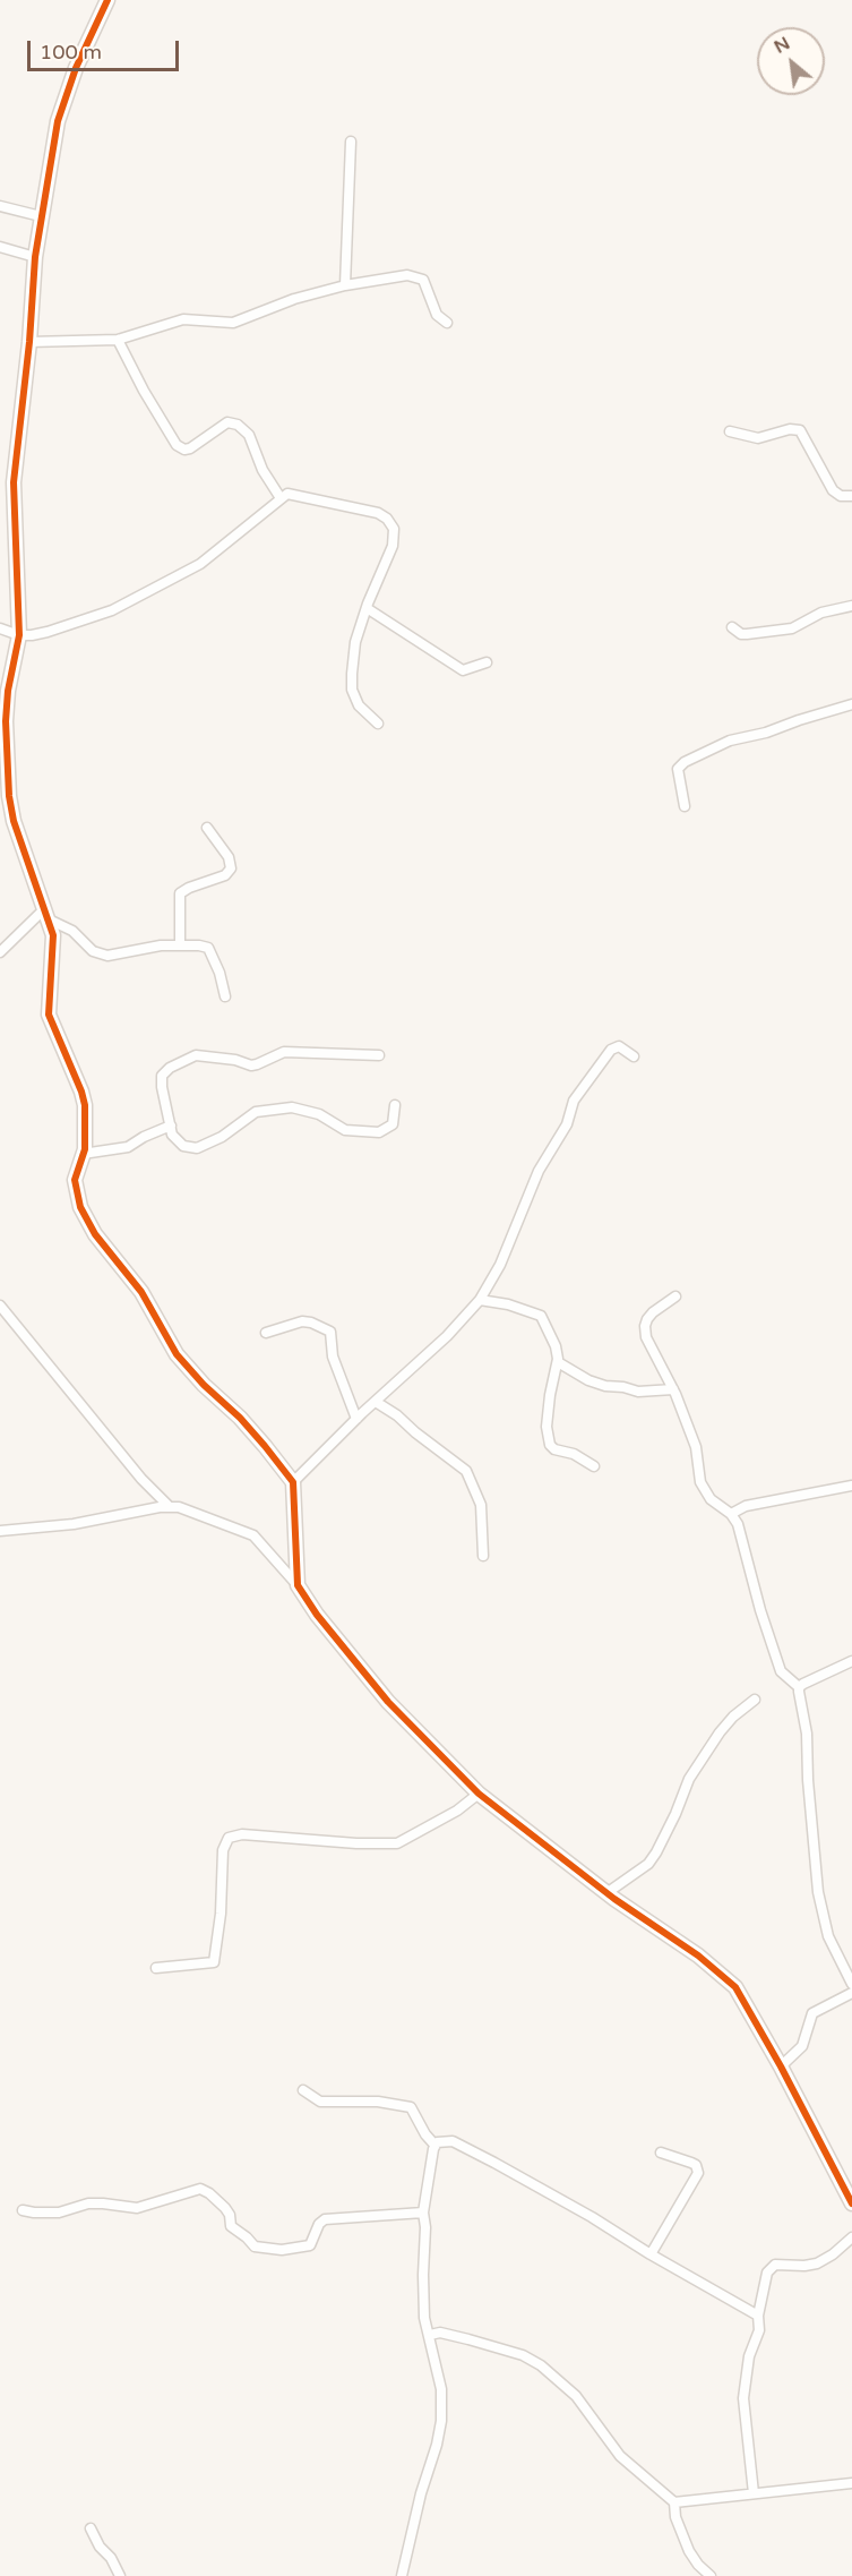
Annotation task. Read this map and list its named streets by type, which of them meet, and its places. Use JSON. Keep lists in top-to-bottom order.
{
  "scale_bar": "100 m",
  "north": "top left"
}
